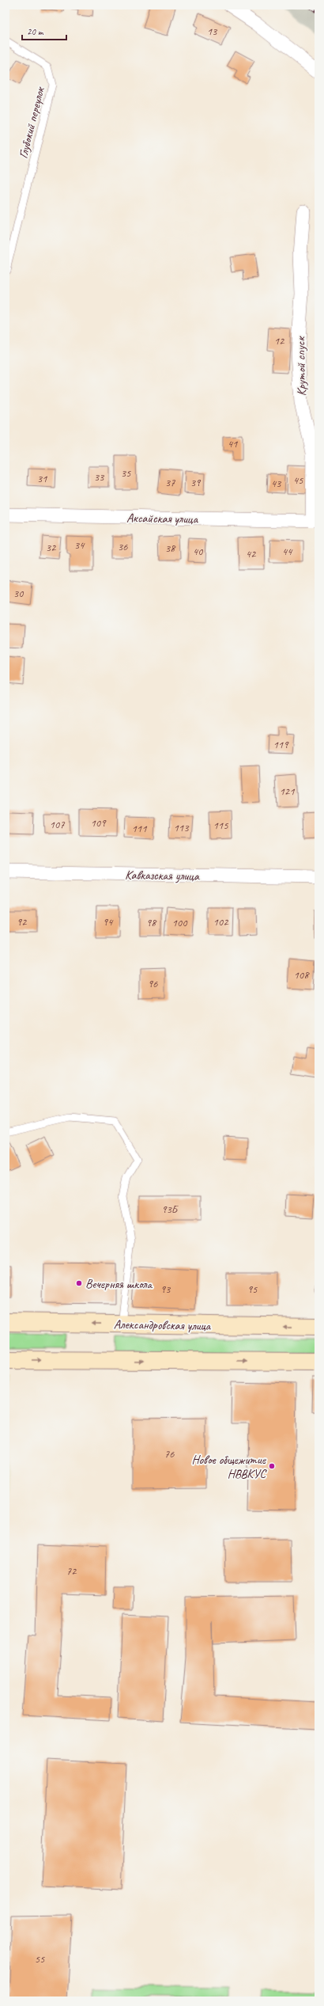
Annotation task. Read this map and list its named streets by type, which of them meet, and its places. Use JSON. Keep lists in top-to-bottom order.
{
  "streets": {
    "street": [
      "Крутой спуск",
      "Аксайская улица",
      "Кавказская улица",
      "Александровская улица"
    ],
    "lane": ["Глубокий переулок"]
  },
  "crossings": [
    ["Крутой спуск", "Аксайская улица"]
  ],
  "places": ["Вечерняя школа", "Новое общежитие НВВКУС"],
  "house_numbers": [
    "13",
    "12",
    "41",
    "35",
    "33",
    "31",
    "45",
    "37",
    "39",
    "43",
    "34",
    "36",
    "32",
    "38",
    "40",
    "44",
    "42",
    "30",
    "119",
    "121",
    "109",
    "107",
    "115",
    "113",
    "111",
    "92",
    "94",
    "102",
    "98",
    "100",
    "108",
    "96",
    "93Б",
    "93",
    "95",
    "76",
    "72",
    "55"
  ],
  "scale_bar": "20 m"
}
